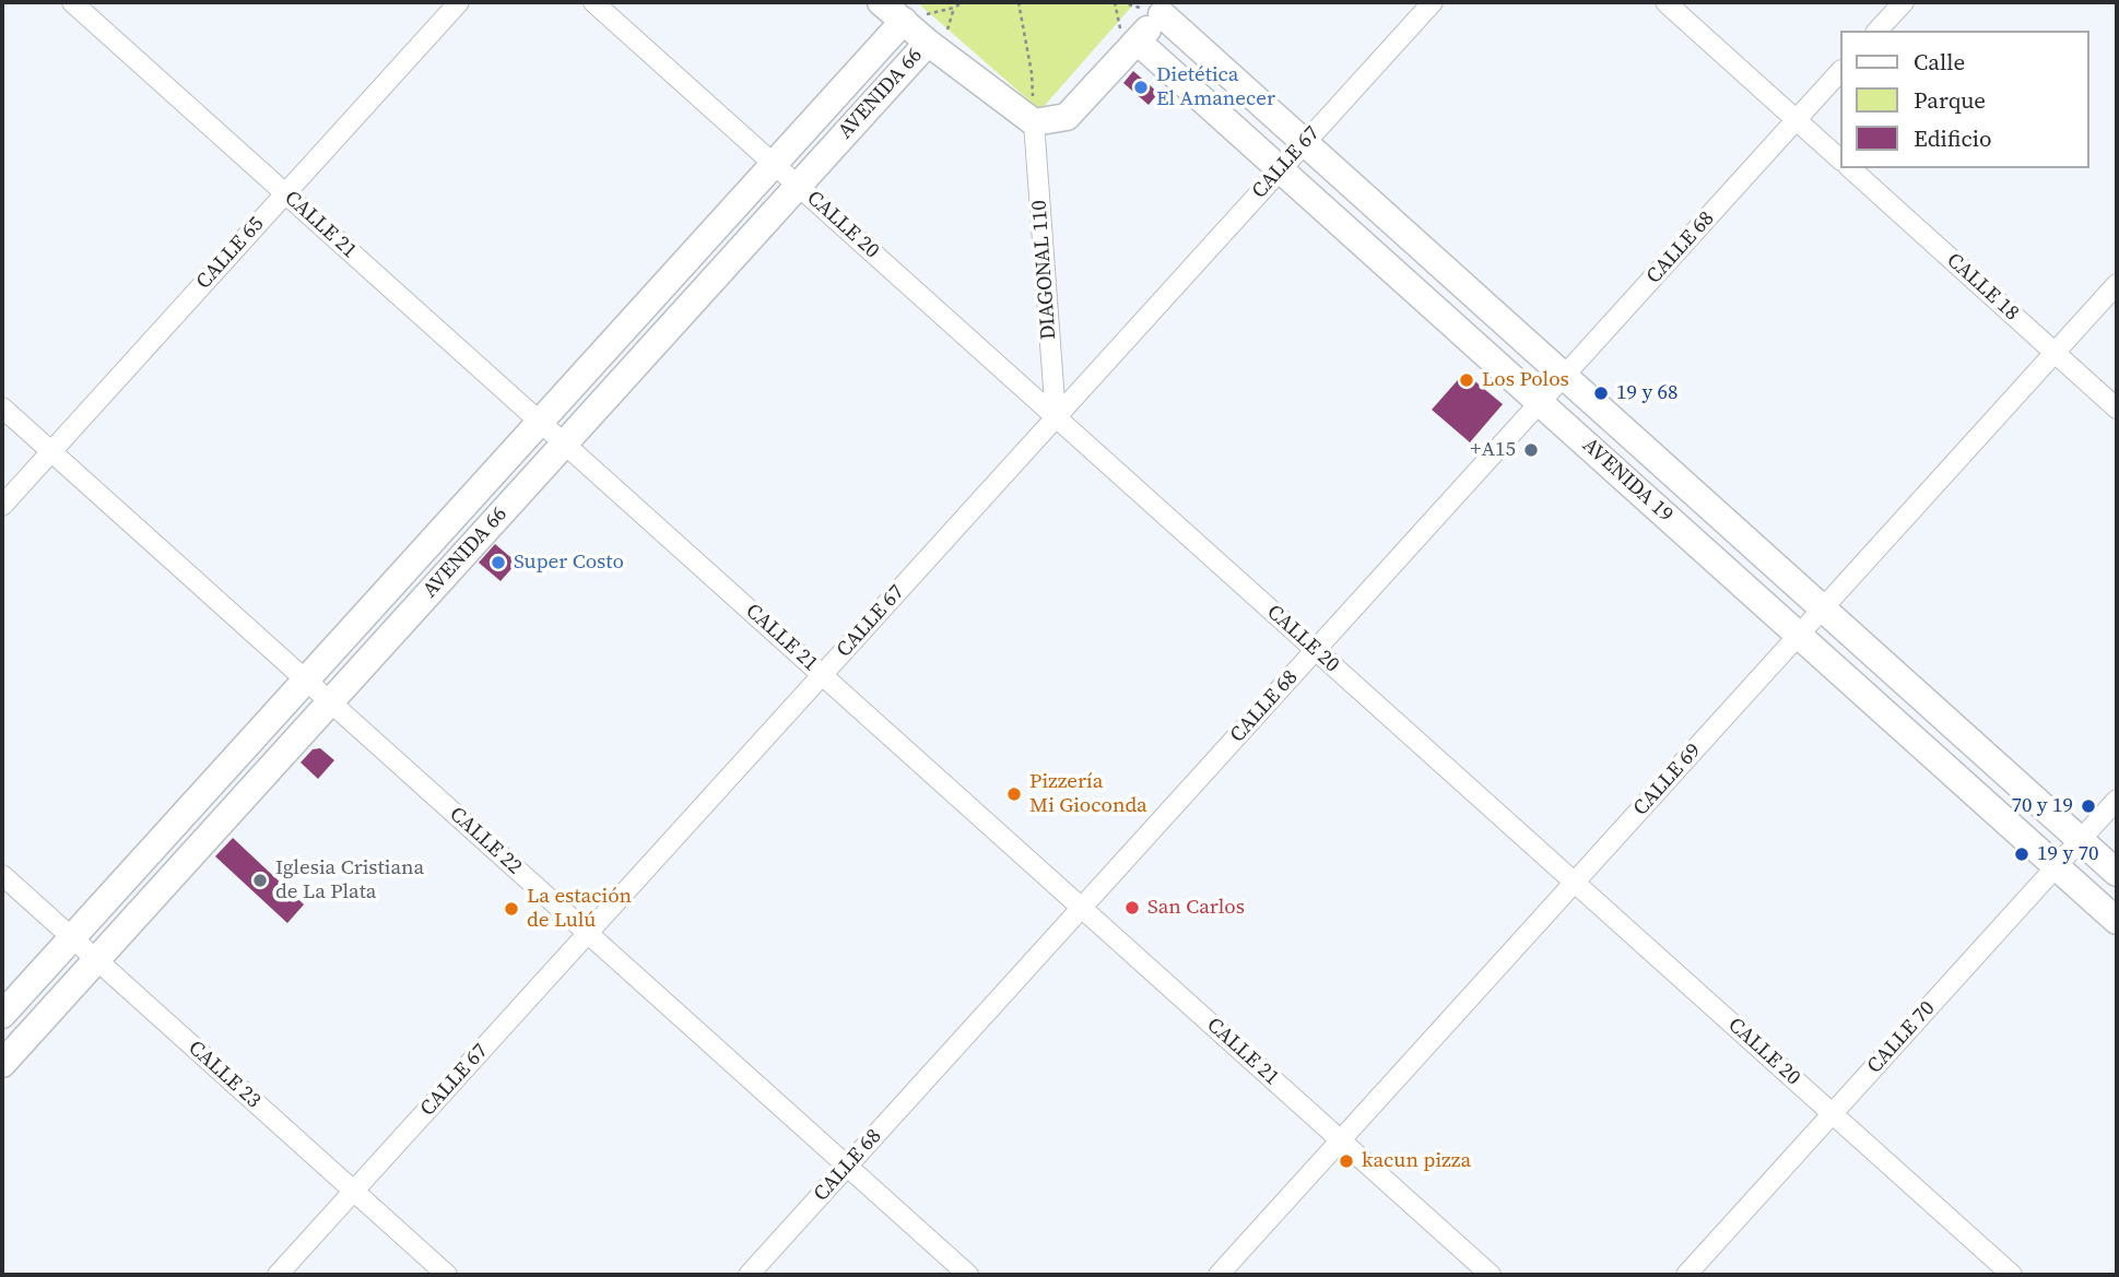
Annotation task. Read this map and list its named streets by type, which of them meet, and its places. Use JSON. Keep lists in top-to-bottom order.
{
  "streets": {
    "main road": ["AVENIDA 66", "AVENIDA 19"],
    "street": [
      "CALLE 67",
      "CALLE 21",
      "CALLE 20",
      "CALLE 68",
      "CALLE 65",
      "DIAGONAL 110",
      "CALLE 18",
      "CALLE 69",
      "CALLE 22",
      "CALLE 70",
      "CALLE 23"
    ]
  },
  "crossings": [
    ["AVENIDA 66", "CALLE 21"],
    ["AVENIDA 66", "CALLE 20"],
    ["AVENIDA 66", "CALLE 22"],
    ["AVENIDA 66", "CALLE 23"],
    ["CALLE 67", "CALLE 21"],
    ["CALLE 67", "CALLE 20"],
    ["CALLE 67", "DIAGONAL 110"],
    ["CALLE 67", "AVENIDA 19"],
    ["CALLE 67", "CALLE 22"],
    ["CALLE 67", "CALLE 23"],
    ["CALLE 21", "CALLE 68"],
    ["CALLE 21", "CALLE 65"],
    ["CALLE 21", "CALLE 69"],
    ["CALLE 20", "CALLE 68"],
    ["CALLE 20", "DIAGONAL 110"],
    ["CALLE 20", "CALLE 69"],
    ["CALLE 20", "CALLE 70"],
    ["CALLE 68", "AVENIDA 19"],
    ["CALLE 68", "CALLE 22"],
    ["CALLE 65", "CALLE 22"],
    ["CALLE 18", "CALLE 69"],
    ["AVENIDA 19", "CALLE 69"],
    ["AVENIDA 19", "CALLE 70"]
  ],
  "places": [
    "Dietética El Amanecer",
    "Los Polos",
    "19 y 68",
    "+A15",
    "Super Costo",
    "Pizzería Mi Gioconda",
    "70 y 19",
    "19 y 70",
    "Iglesia Cristiana de La Plata",
    "San Carlos",
    "La estación de Lulú",
    "kacun pizza"
  ],
  "legend": ["Calle", "Parque", "Edificio"]
}
